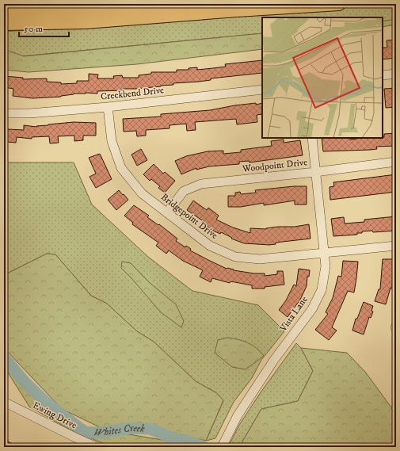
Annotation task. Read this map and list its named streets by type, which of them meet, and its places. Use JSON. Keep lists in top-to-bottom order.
{
  "streets": {
    "street": [
      "Creekbend Drive",
      "Woodpoint Drive",
      "Bridgepoint Drive",
      "Vista Lane",
      "Ewing Drive"
    ]
  },
  "crossings": [
    ["Creekbend Drive", "Bridgepoint Drive"],
    ["Woodpoint Drive", "Bridgepoint Drive"],
    ["Woodpoint Drive", "Vista Lane"],
    ["Bridgepoint Drive", "Vista Lane"]
  ],
  "water": ["Whites Creek"],
  "scale_bar": "50 m"
}
